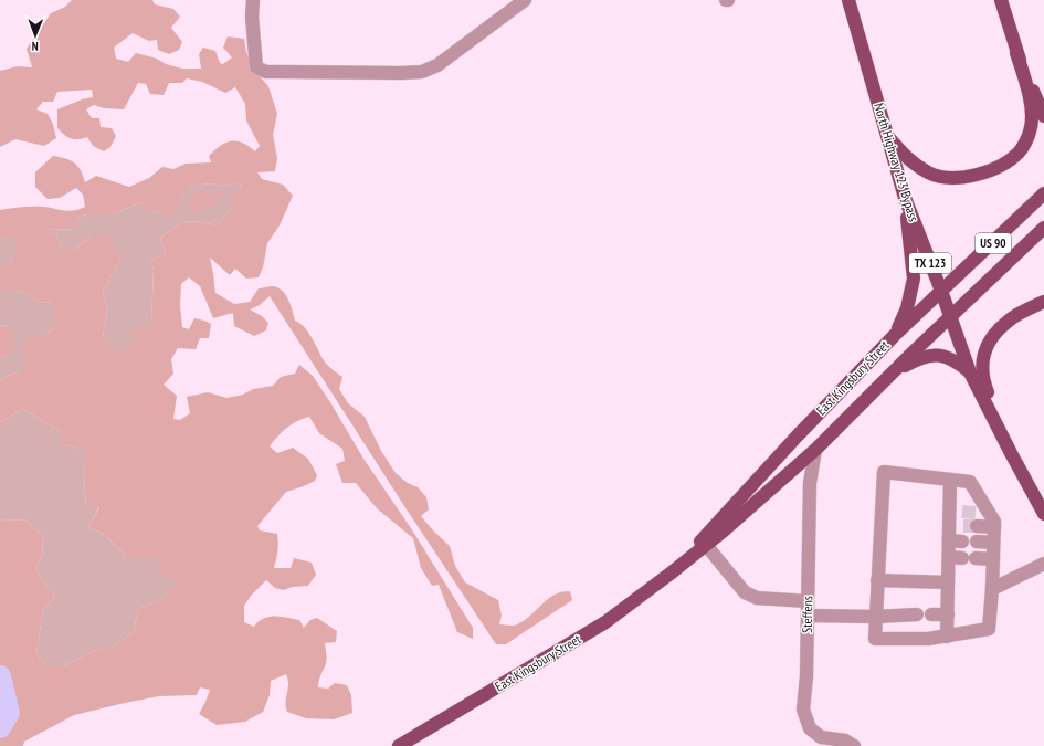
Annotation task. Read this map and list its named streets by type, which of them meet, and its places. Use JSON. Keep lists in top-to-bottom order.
{
  "streets": {
    "main road": [
      "North Highway 123 Bypass",
      "US 90",
      "TX 123",
      "East Kingsbury Street"
    ],
    "street": ["Steffens"]
  },
  "crossings": [
    ["North Highway 123 Bypass", "East Kingsbury Street"],
    ["East Kingsbury Street", "Steffens"]
  ],
  "north": "bottom"
}
